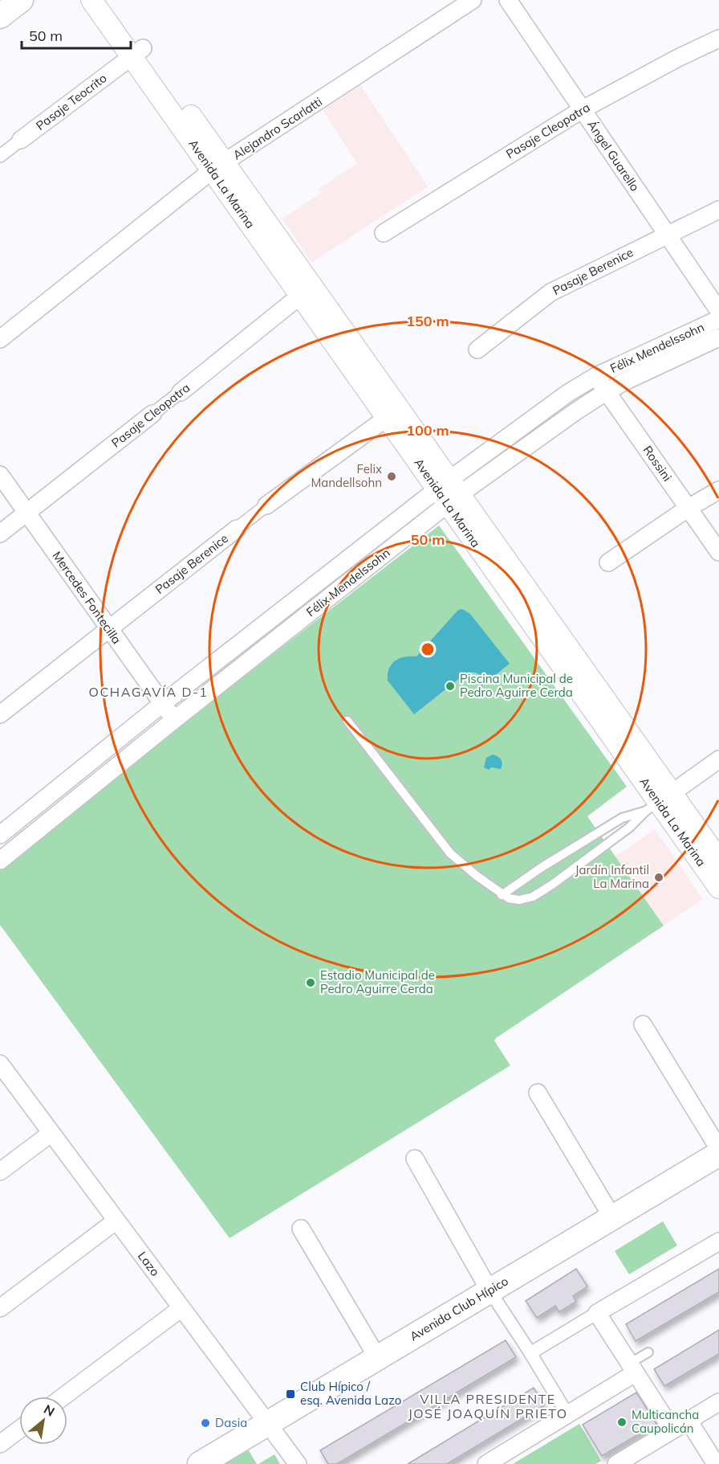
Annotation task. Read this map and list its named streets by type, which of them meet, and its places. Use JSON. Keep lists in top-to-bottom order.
{
  "streets": {
    "main road": ["Avenida Club Hípico"],
    "street": [
      "Pasaje Teocrito",
      "Alejandro Scarlatti",
      "Pasaje Cleopatra",
      "Ángel Guarello",
      "Avenida La Marina",
      "Pasaje Berenice",
      "Félix Mendelssohn",
      "Rossini",
      "Mercedes Fontecilla",
      "Lazo"
    ]
  },
  "crossings": [
    ["Pasaje Teocrito", "Avenida La Marina"],
    ["Alejandro Scarlatti", "Avenida La Marina"],
    ["Pasaje Cleopatra", "Ángel Guarello"],
    ["Pasaje Cleopatra", "Avenida La Marina"],
    ["Pasaje Cleopatra", "Mercedes Fontecilla"],
    ["Ángel Guarello", "Pasaje Berenice"],
    ["Avenida La Marina", "Pasaje Berenice"],
    ["Avenida La Marina", "Félix Mendelssohn"],
    ["Pasaje Berenice", "Mercedes Fontecilla"],
    ["Félix Mendelssohn", "Rossini"],
    ["Félix Mendelssohn", "Mercedes Fontecilla"],
    ["Lazo", "Avenida Club Hípico"]
  ],
  "districts": ["OCHAGAVÍA D-1", "VILLA PRESIDENTE JOSÉ JOAQUÍN PRIETO"],
  "places": {
    "other": [
      "Felix Mandellsohn",
      "Piscina Municipal de Pedro Aguirre Cerda",
      "Jardín Infantil La Marina",
      "Estadio Municipal de Pedro Aguirre Cerda",
      "Multicancha Caupolicán",
      "Dasia"
    ],
    "transit": ["Club Hípico / esq. Avenida Lazo"]
  },
  "scale_bar": "50 m",
  "north": "top right",
  "rings": ["150 m", "100 m", "50 m"]
}
